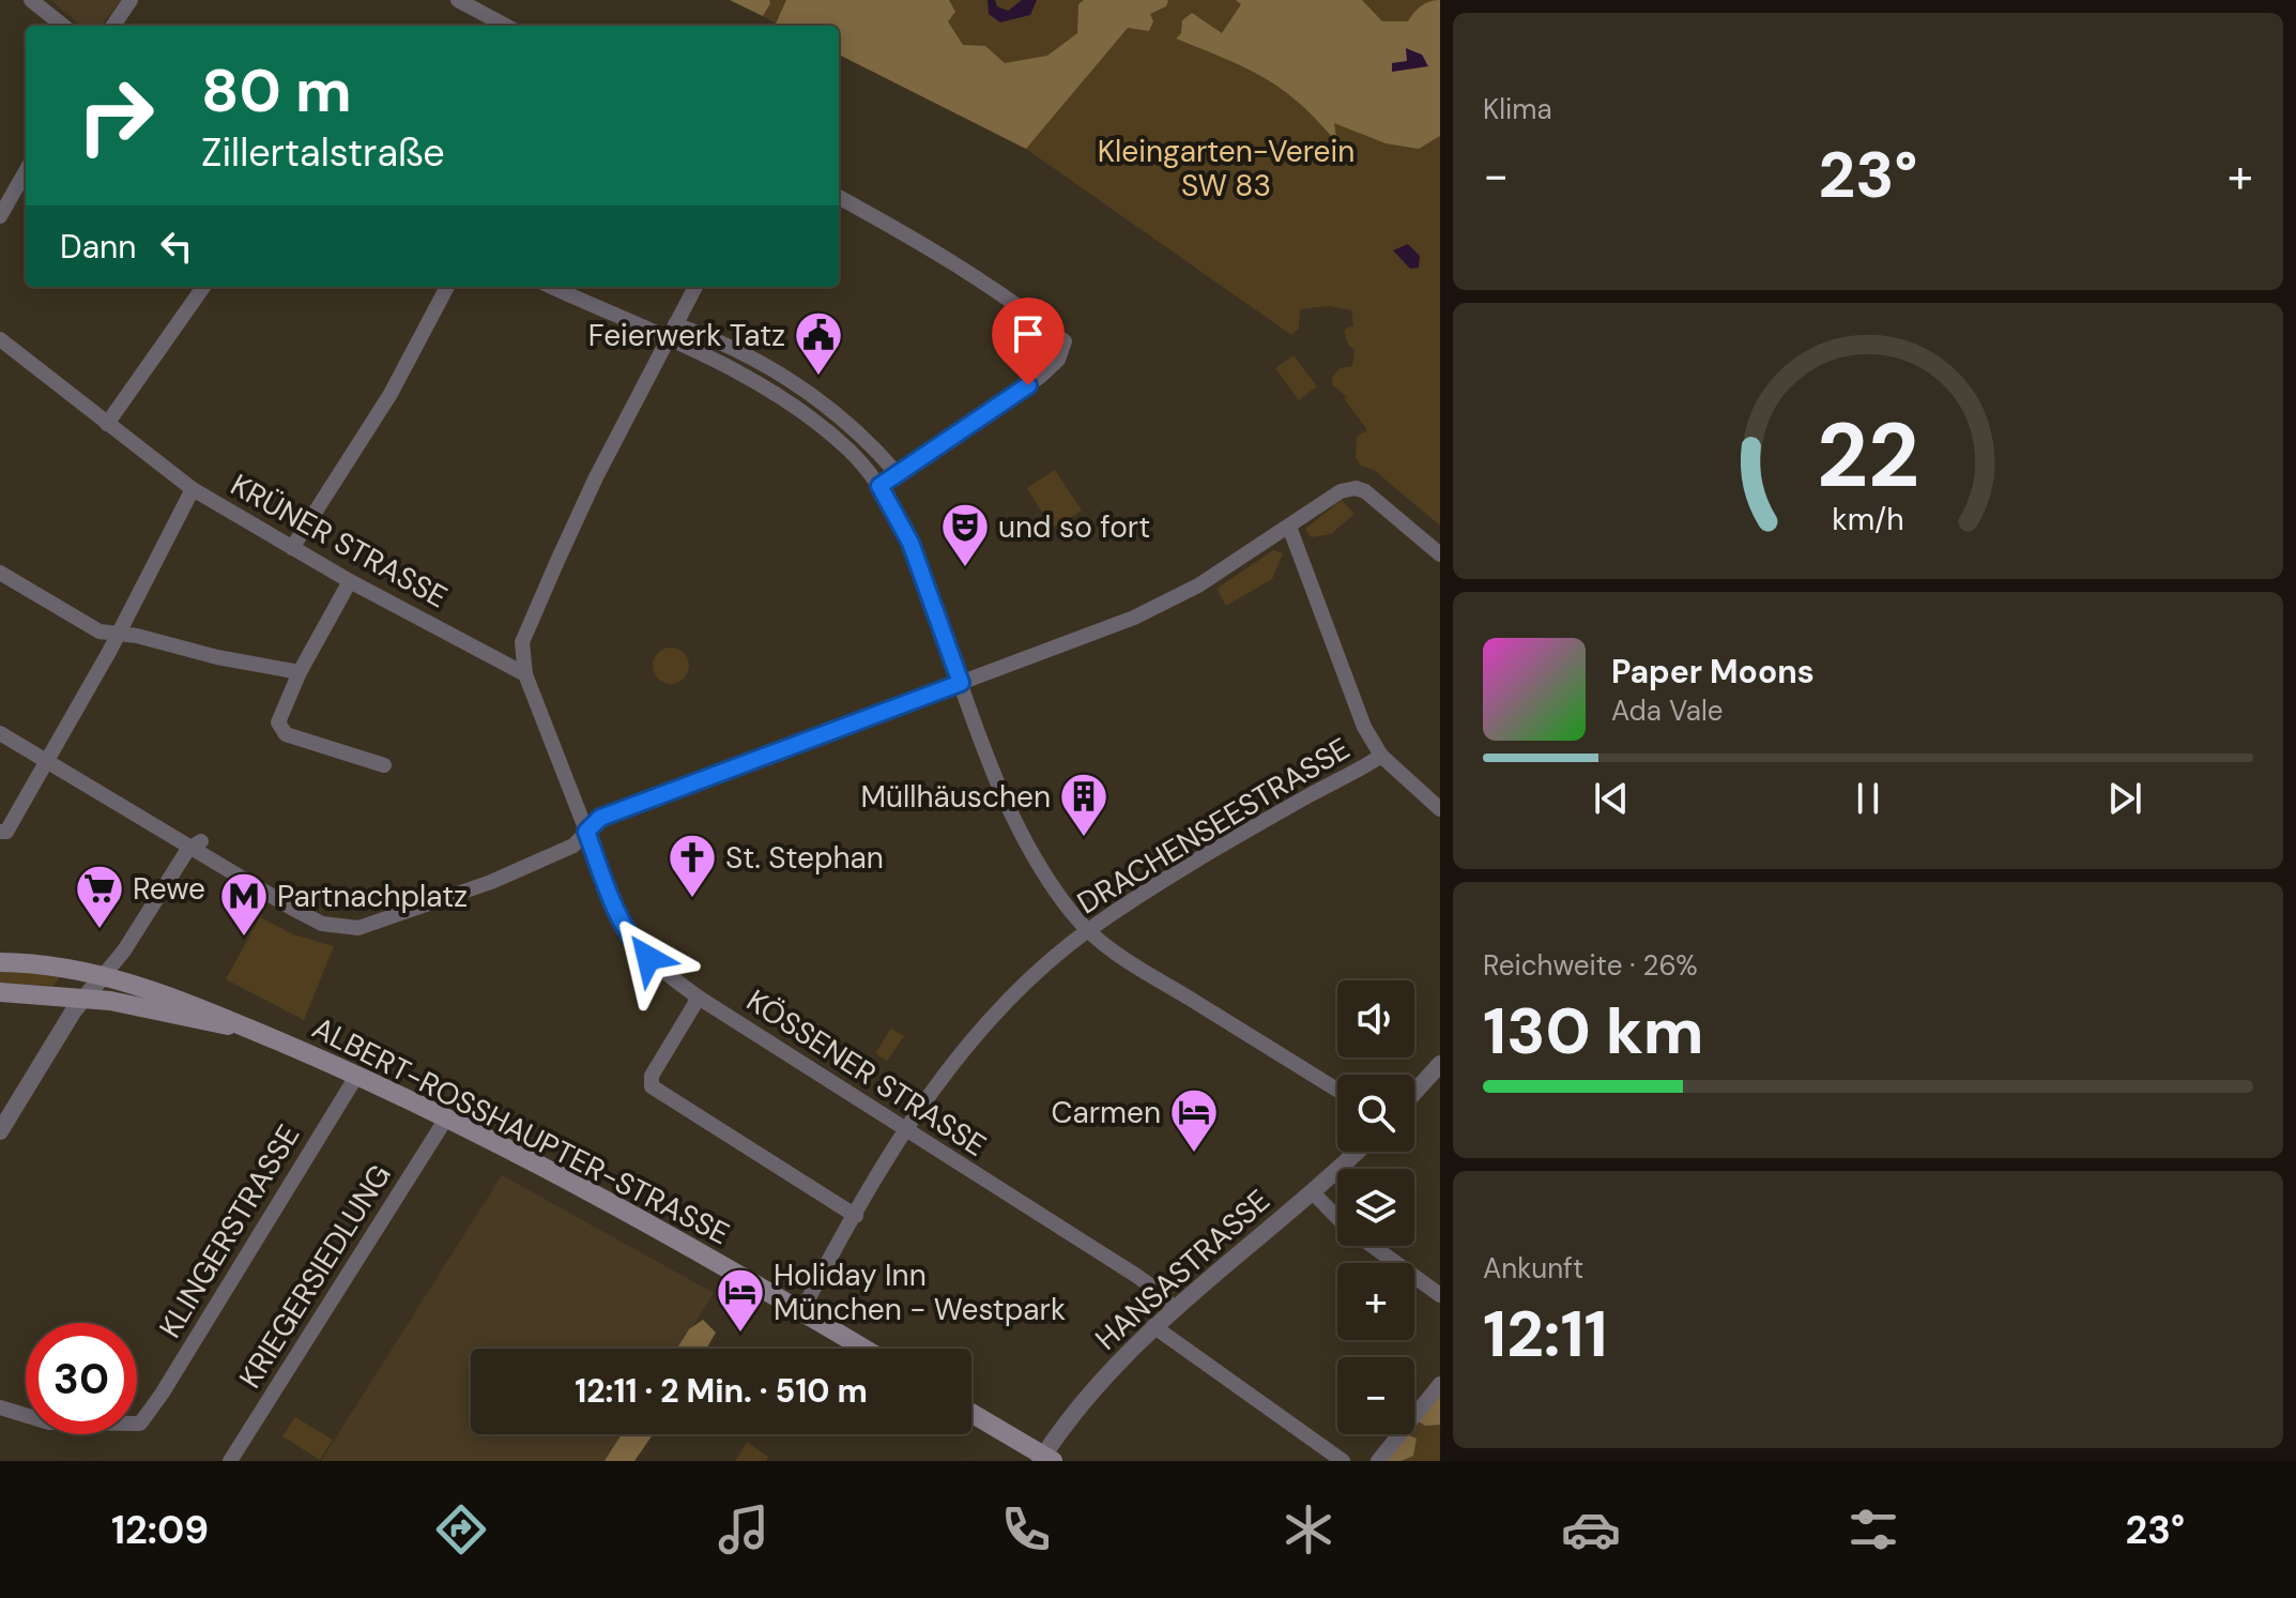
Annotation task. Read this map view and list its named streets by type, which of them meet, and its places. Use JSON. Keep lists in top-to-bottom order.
{
  "streets": {
    "main road": ["ALBERT-ROSSHAUPTER-STRASSE"],
    "street": [
      "KRÜNER STRASSE",
      "DRACHENSEESTRASSE",
      "KÖSSENER STRASSE",
      "KLINGERSTRASSE",
      "HANSASTRASSE",
      "KRIEGERSIEDLUNG"
    ]
  },
  "crossings": [
    ["DRACHENSEESTRASSE", "KÖSSENER STRASSE"],
    ["DRACHENSEESTRASSE", "ALBERT-ROSSHAUPTER-STRASSE"],
    ["KÖSSENER STRASSE", "HANSASTRASSE"],
    ["ALBERT-ROSSHAUPTER-STRASSE", "KLINGERSTRASSE"],
    ["ALBERT-ROSSHAUPTER-STRASSE", "KRIEGERSIEDLUNG"]
  ],
  "parks": ["Kleingarten-Verein SW 83"],
  "places": {
    "public building": ["Feierwerk Tatz"],
    "theatre": ["und so fort"],
    "building": ["Müllhäuschen"],
    "church": ["St. Stephan"],
    "supermarket": ["Rewe"],
    "metro station": ["Partnachplatz"],
    "hotel": ["Carmen", "Holiday Inn München - Westpark"]
  },
  "page": {
    "tile": [
      "Klima",
      ["Reichweite · 26%", "130 km"],
      ["Ankunft", "12:11"]
    ],
    "turn": ["80 m", "Zillertalstraße"],
    "heat": ["−", "23°", "+"],
    "then": "Dann",
    "song": ["Paper Moons", "Ada Vale"],
    "map_buttons": ["+", "−"],
    "limit": "30",
    "trip": "12:11 · 2 Min. · 510 m",
    "tabs": ["12:09", "23°"],
    "gauge": ["22", "km/h"]
  }
}
